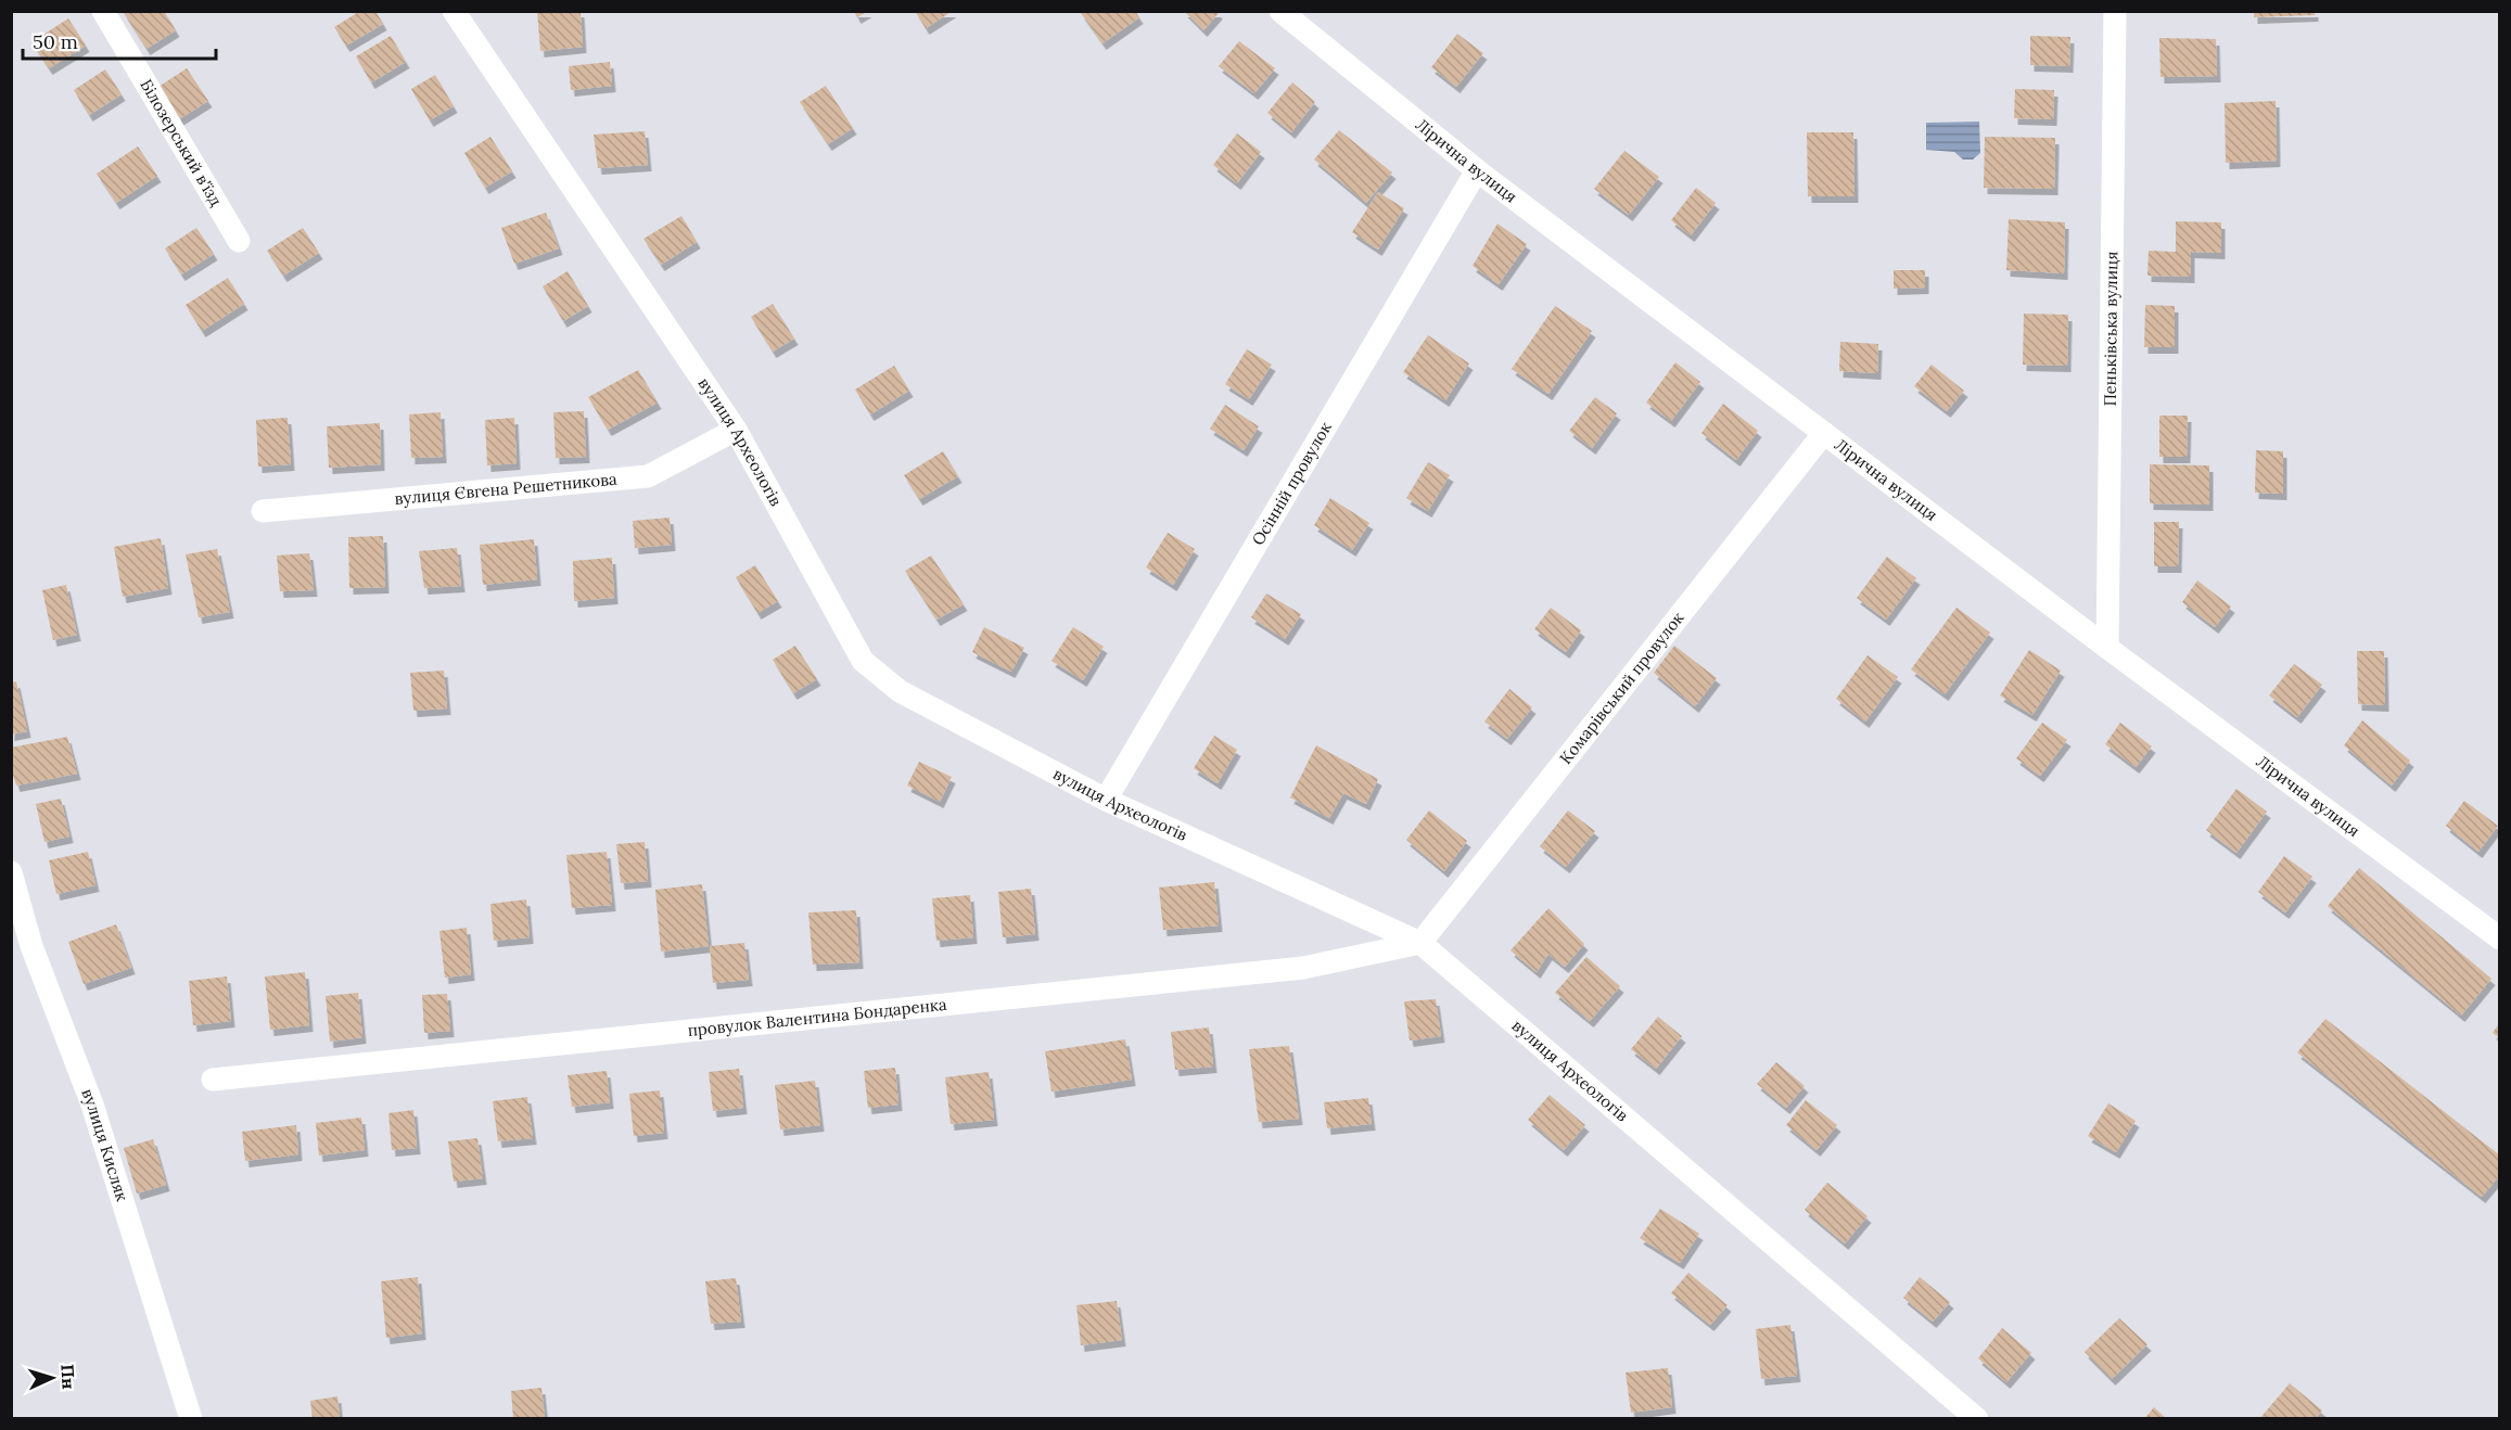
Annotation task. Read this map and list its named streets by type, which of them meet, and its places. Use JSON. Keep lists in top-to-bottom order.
{
  "streets": {
    "street": [
      "Білозерський в'їзд",
      "Лірична вулиця",
      "Пеньківська вулиця",
      "вулиця Археологів",
      "Осінній провулок",
      "вулиця Євгена Решетникова",
      "Комарівський провулок",
      "провулок Валентина Бондаренка",
      "вулиця Кисляк"
    ]
  },
  "crossings": [
    ["Лірична вулиця", "Пеньківська вулиця"],
    ["Лірична вулиця", "Осінній провулок"],
    ["Лірична вулиця", "Комарівський провулок"],
    ["вулиця Археологів", "Осінній провулок"],
    ["вулиця Археологів", "вулиця Євгена Решетникова"],
    ["вулиця Археологів", "Комарівський провулок"],
    ["вулиця Археологів", "провулок Валентина Бондаренка"],
    ["Комарівський провулок", "провулок Валентина Бондаренка"]
  ],
  "scale_bar": "50 m",
  "north": "right"
}
